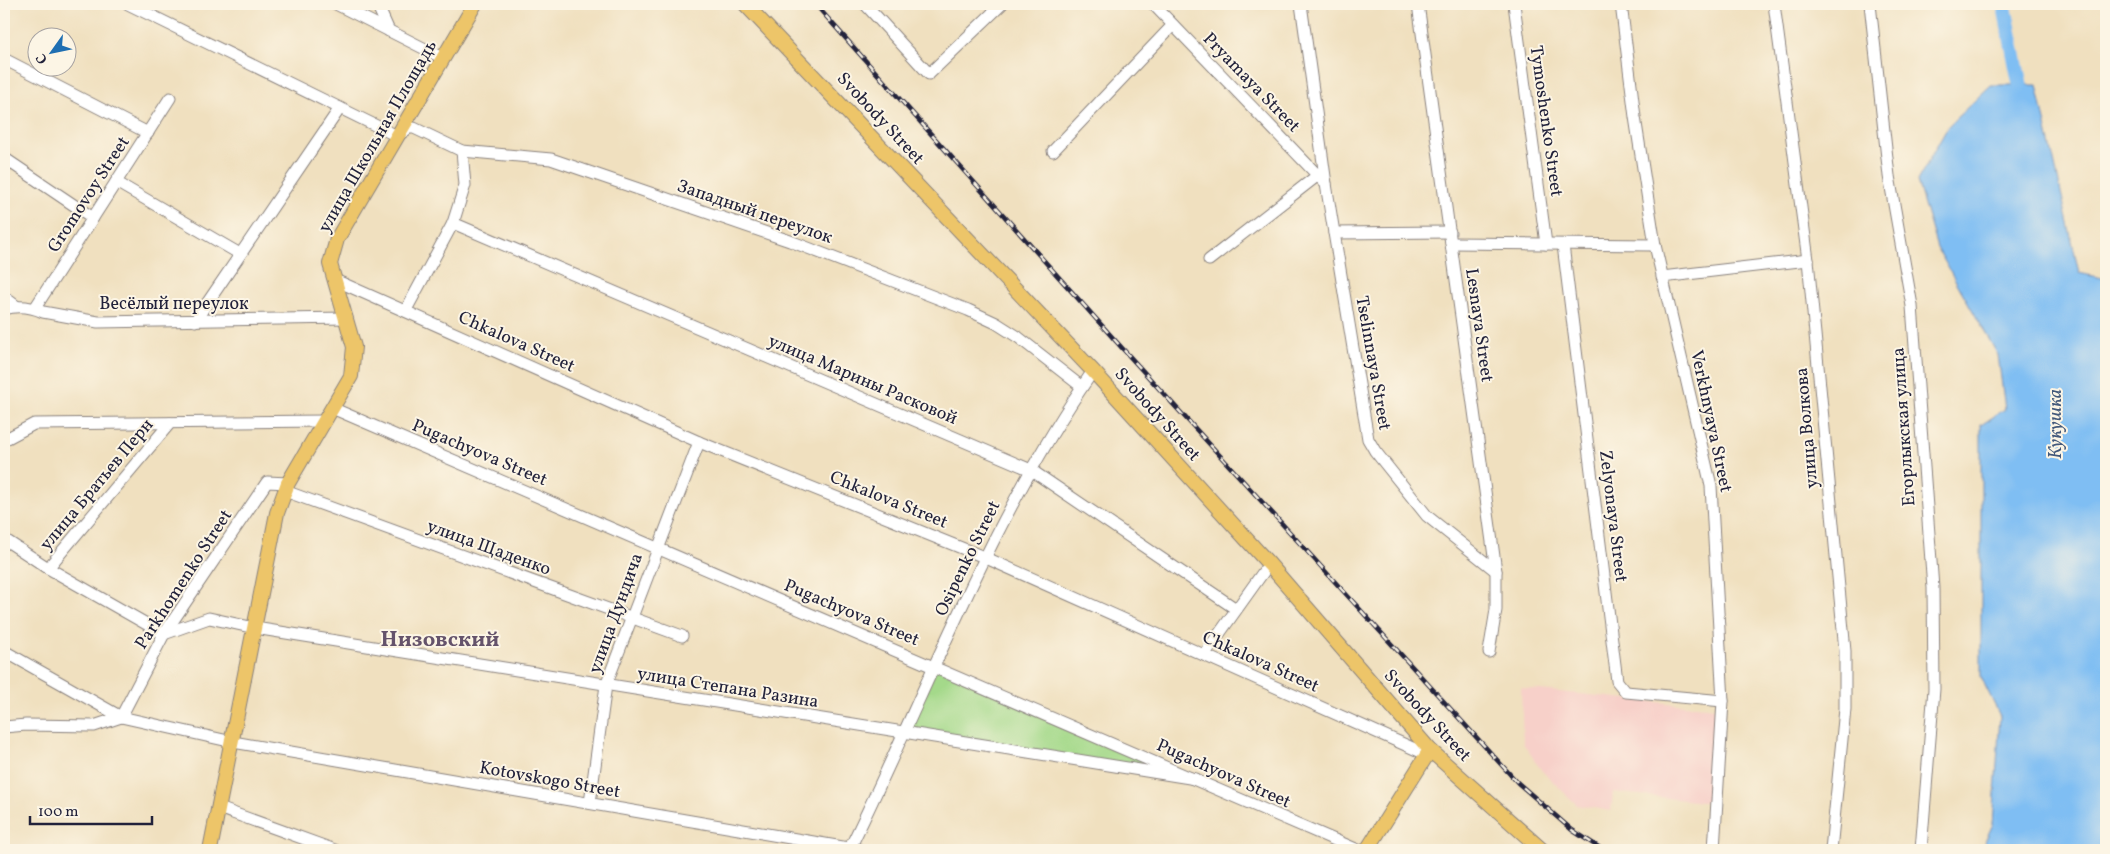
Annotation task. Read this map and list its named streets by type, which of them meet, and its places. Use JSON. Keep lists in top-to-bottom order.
{
  "streets": {
    "main road": ["Svobody Street", "улица Школьная Площадь"],
    "street": [
      "Pryamaya Street",
      "Tymoshenko Street",
      "Gromovoy Street",
      "Западный переулок",
      "Весёлый переулок",
      "Lesnaya Street",
      "Chkalova Street",
      "Tselinnaya Street",
      "улица Марины Расковой",
      "Verkhnyaya Street",
      "Егорлыкская улица",
      "улица Волкова",
      "Pugachyova Street",
      "улица Братьев Перн",
      "Zelyonaya Street",
      "улица Щаденко",
      "Osipenko Street",
      "Parkhomenko Street",
      "улица Дундича",
      "улица Степана Разина",
      "Kotovskogo Street"
    ]
  },
  "crossings": [
    ["Pryamaya Street", "Tselinnaya Street"],
    ["Svobody Street", "Chkalova Street"],
    ["Svobody Street", "Osipenko Street"],
    ["улица Школьная Площадь", "Западный переулок"],
    ["улица Школьная Площадь", "Весёлый переулок"],
    ["улица Школьная Площадь", "Chkalova Street"],
    ["улица Школьная Площадь", "Pugachyova Street"],
    ["улица Школьная Площадь", "улица Братьев Перн"],
    ["улица Школьная Площадь", "улица Щаденко"],
    ["улица Школьная Площадь", "Parkhomenko Street"],
    ["улица Школьная Площадь", "улица Степана Разина"],
    ["улица Школьная Площадь", "Kotovskogo Street"],
    ["Gromovoy Street", "Весёлый переулок"],
    ["Западный переулок", "Osipenko Street"],
    ["Lesnaya Street", "Tselinnaya Street"],
    ["Chkalova Street", "Osipenko Street"],
    ["Chkalova Street", "улица Дундича"],
    ["улица Марины Расковой", "Osipenko Street"],
    ["Verkhnyaya Street", "Zelyonaya Street"],
    ["Pugachyova Street", "Osipenko Street"],
    ["Pugachyova Street", "улица Дундича"],
    ["Pugachyova Street", "улица Степана Разина"],
    ["улица Щаденко", "Parkhomenko Street"],
    ["улица Щаденко", "улица Дундича"],
    ["Osipenko Street", "улица Степана Разина"],
    ["Osipenko Street", "Kotovskogo Street"],
    ["Parkhomenko Street", "улица Степана Разина"],
    ["Parkhomenko Street", "Kotovskogo Street"],
    ["улица Дундича", "улица Степана Разина"],
    ["улица Дундича", "Kotovskogo Street"]
  ],
  "districts": ["Низовский"],
  "water": ["Кукушка"],
  "scale_bar": "100 m",
  "north": "bottom left"
}
